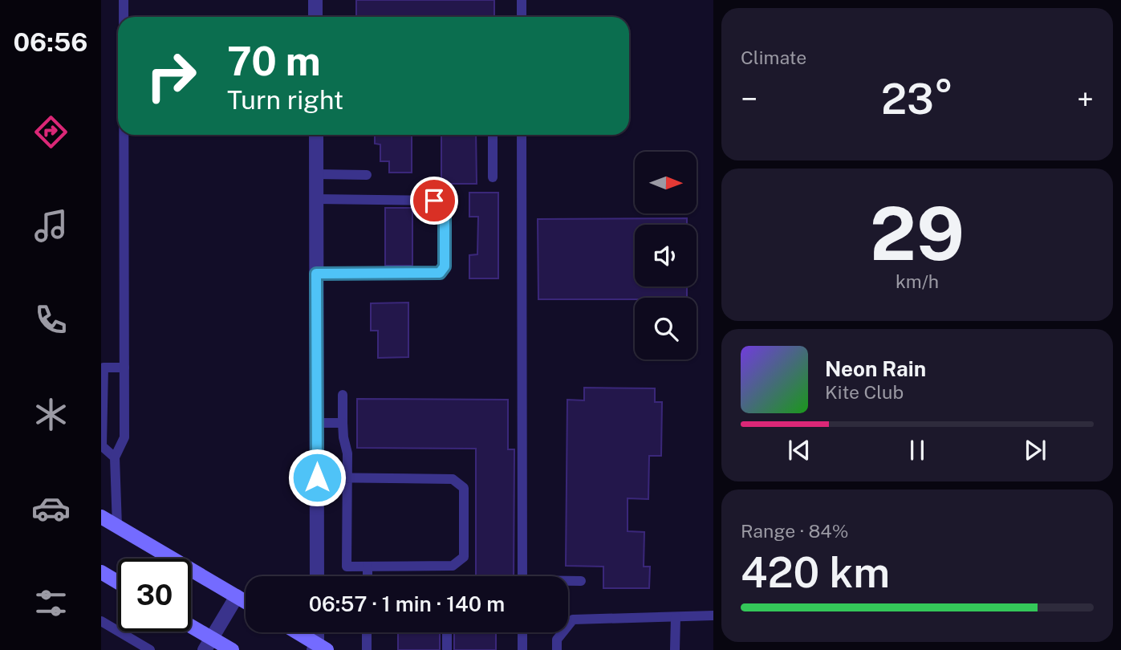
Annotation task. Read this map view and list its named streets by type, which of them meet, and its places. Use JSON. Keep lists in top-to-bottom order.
{
  "north": "right",
  "page": {
    "tabs": "06:56",
    "tile": [
      "Climate",
      ["29", "km/h"],
      ["Range · 84%", "420 km"]
    ],
    "turn": ["70 m", "Turn right"],
    "heat": ["−", "23°", "+"],
    "song": ["Neon Rain", "Kite Club"],
    "limit": "30",
    "trip": "06:57 · 1 min · 140 m"
  }
}
